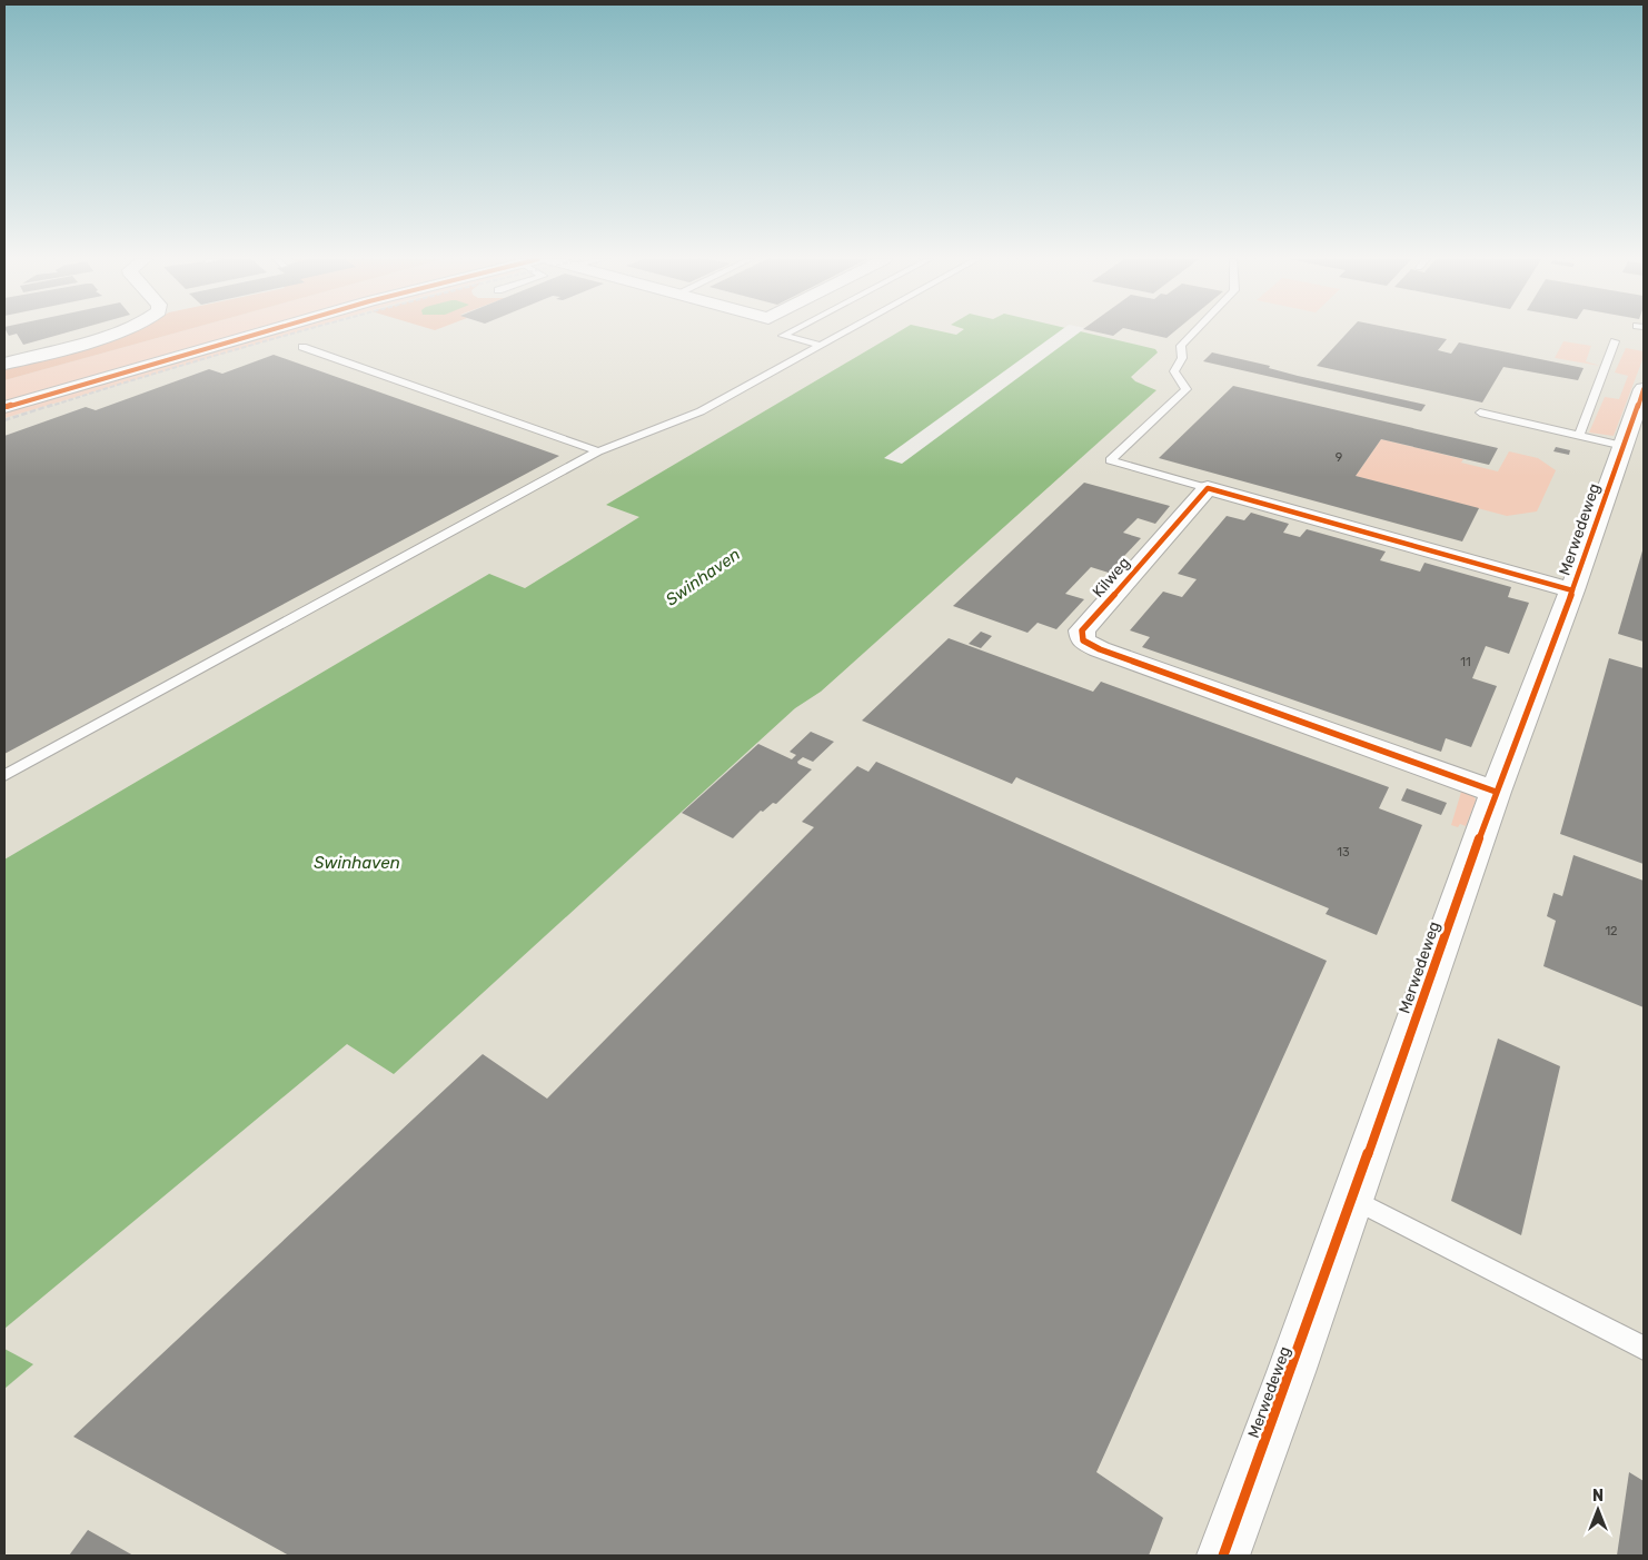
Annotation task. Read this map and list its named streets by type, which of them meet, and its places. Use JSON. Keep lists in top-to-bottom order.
{
  "streets": {
    "street": ["Merwedeweg", "Kilweg"]
  },
  "crossings": [
    ["Merwedeweg", "Kilweg"]
  ],
  "water": ["Swinhaven"],
  "house_numbers": [
    "9",
    "11",
    "13",
    "12"
  ],
  "north": "top"
}
